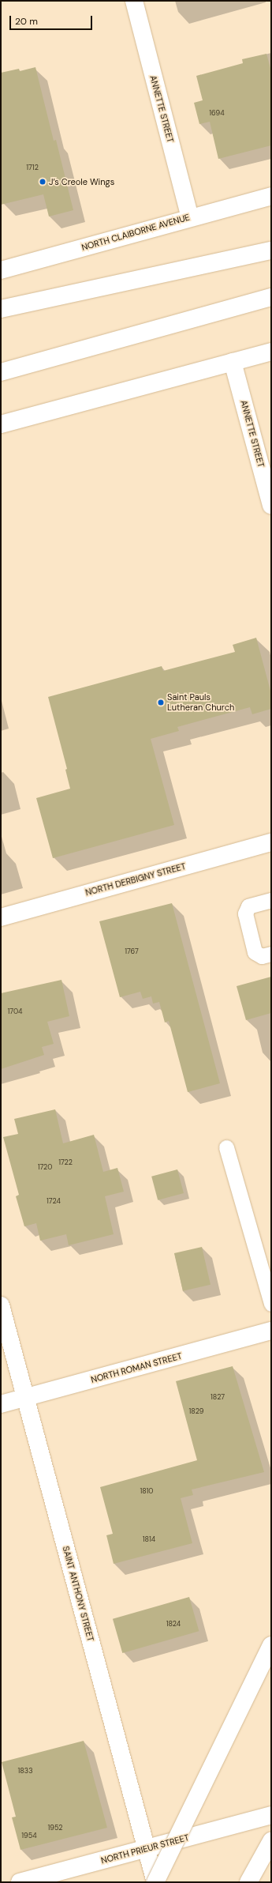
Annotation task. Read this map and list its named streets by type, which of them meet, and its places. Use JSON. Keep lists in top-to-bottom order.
{
  "streets": {
    "main road": [
      "ANNETTE STREET",
      "NORTH CLAIBORNE AVENUE",
      "NORTH DERBIGNY STREET",
      "NORTH ROMAN STREET",
      "SAINT ANTHONY STREET",
      "NORTH PRIEUR STREET"
    ]
  },
  "crossings": [
    ["ANNETTE STREET", "NORTH CLAIBORNE AVENUE"],
    ["NORTH ROMAN STREET", "SAINT ANTHONY STREET"],
    ["SAINT ANTHONY STREET", "NORTH PRIEUR STREET"]
  ],
  "places": ["J’s Creole Wings", "Saint Pauls Lutheran Church"],
  "house_numbers": [
    "1694",
    "1712",
    "1767",
    "1704",
    "1722",
    "1720",
    "1724",
    "1827",
    "1829",
    "1810",
    "1814",
    "1824",
    "1833",
    "1952",
    "1954"
  ],
  "scale_bar": "20 m"
}
